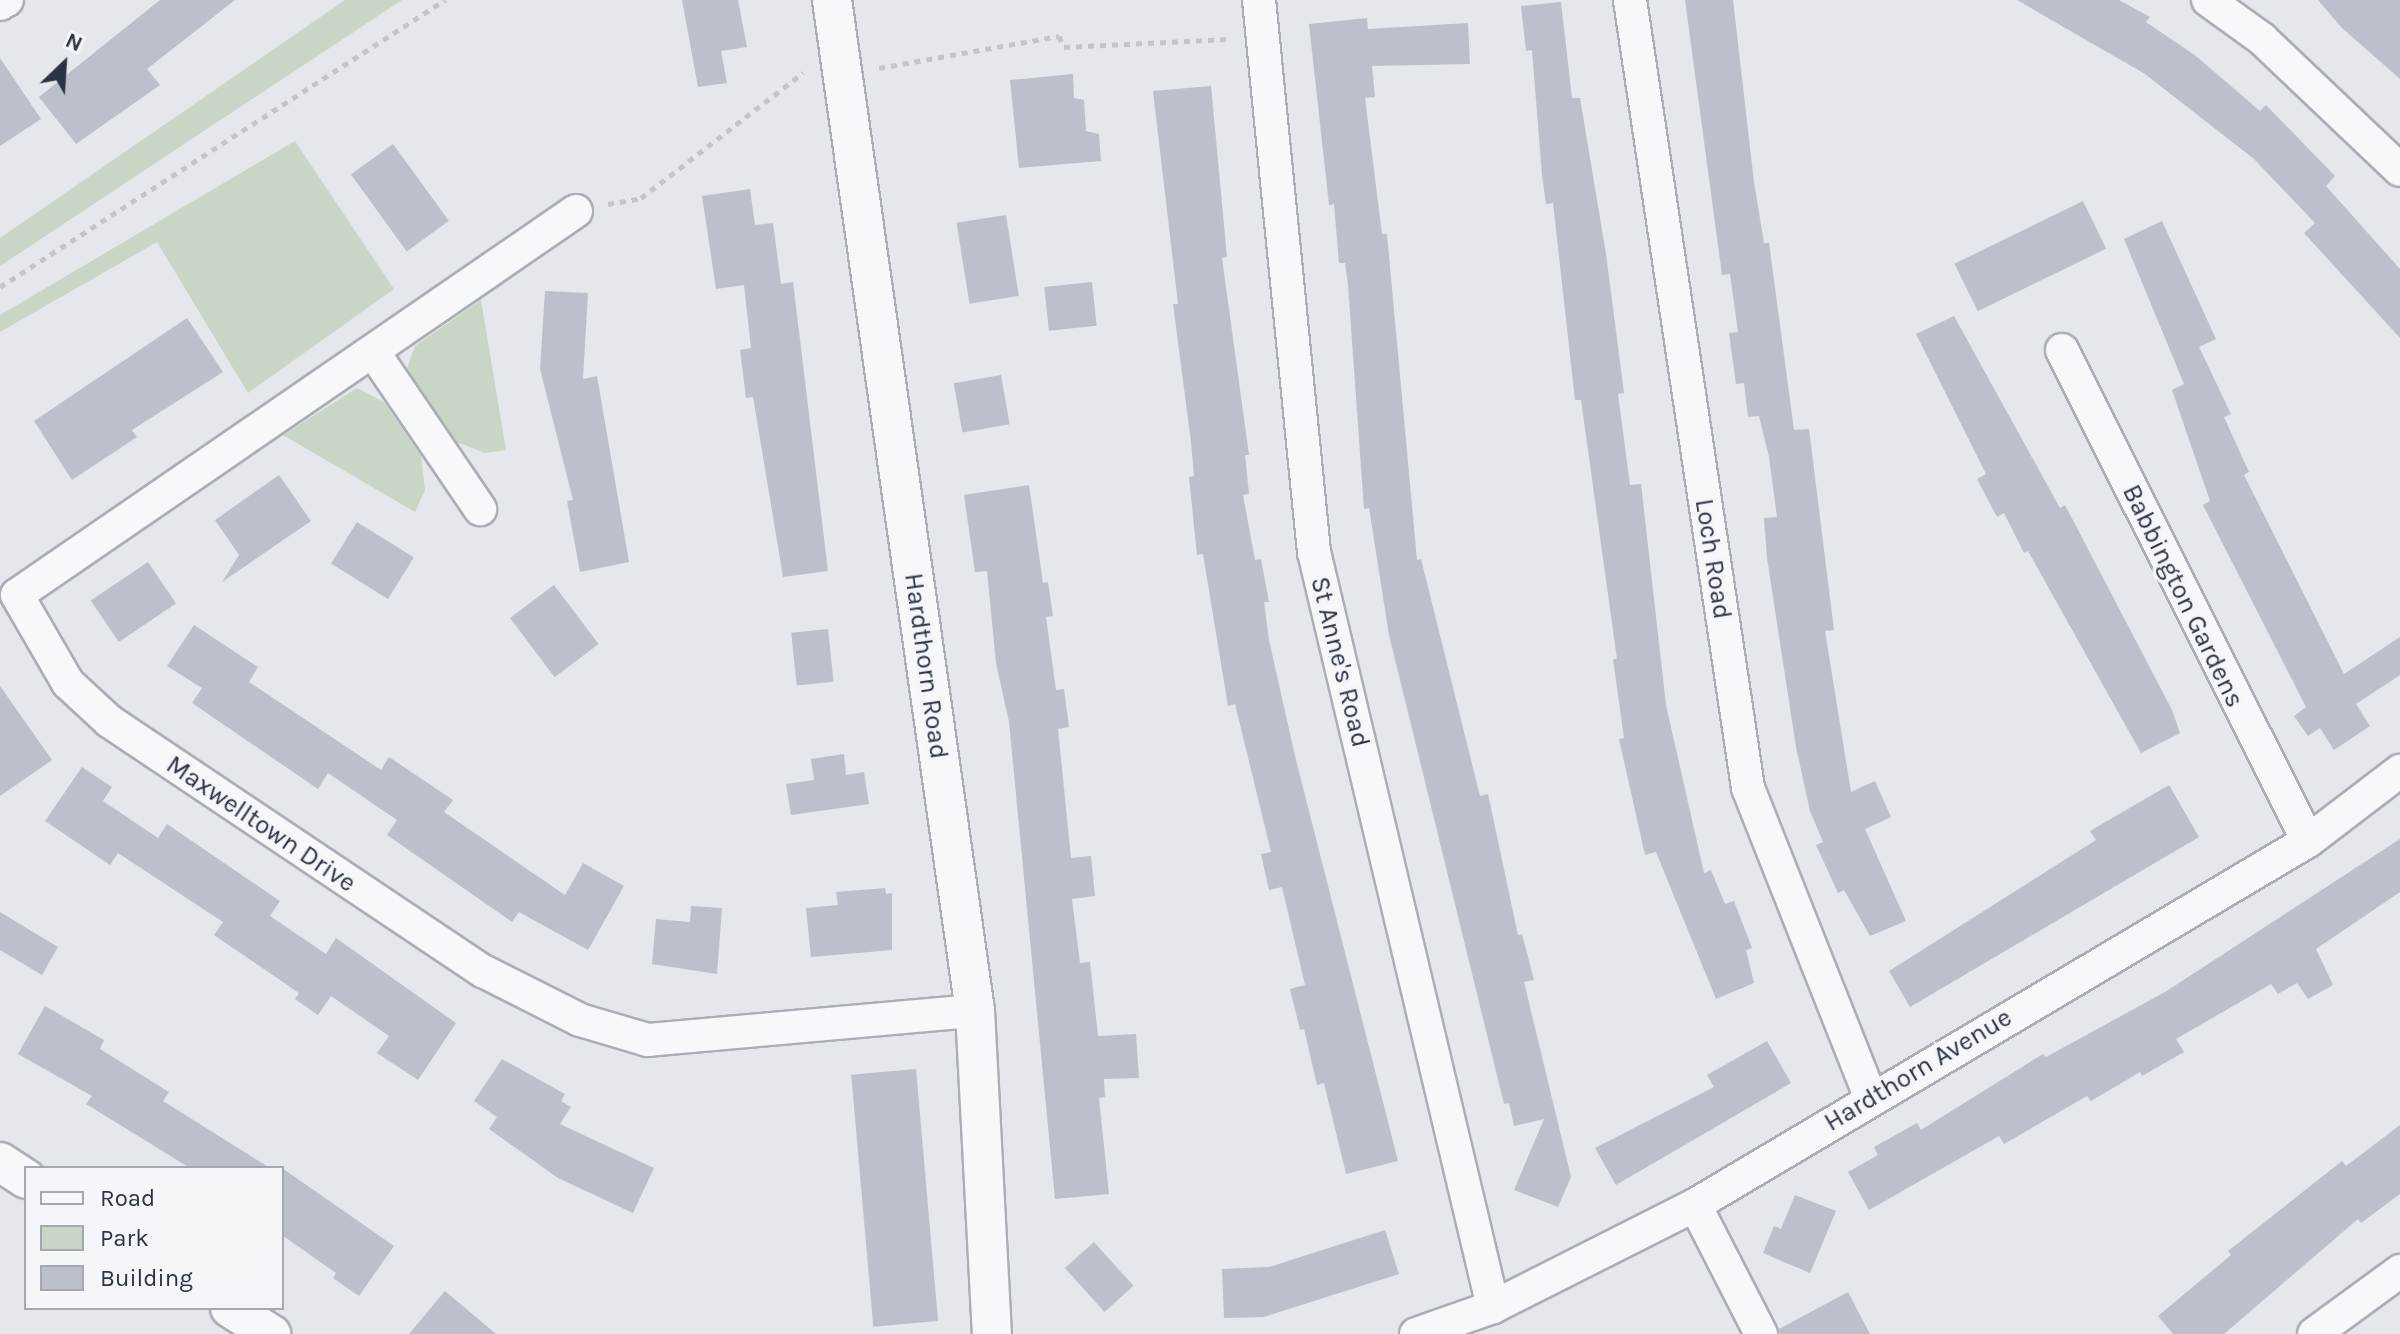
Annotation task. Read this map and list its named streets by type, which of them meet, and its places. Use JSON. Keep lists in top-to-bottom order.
{
  "streets": {
    "street": [
      "Loch Road",
      "Babbington Gardens",
      "St Anne's Road",
      "Hardthorn Road",
      "Maxwelltown Drive",
      "Hardthorn Avenue"
    ]
  },
  "crossings": [
    ["Loch Road", "Hardthorn Avenue"],
    ["Babbington Gardens", "Hardthorn Avenue"],
    ["St Anne's Road", "Hardthorn Avenue"],
    ["Hardthorn Road", "Maxwelltown Drive"]
  ],
  "legend": ["Road", "Park", "Building"],
  "north": "top right"
}
